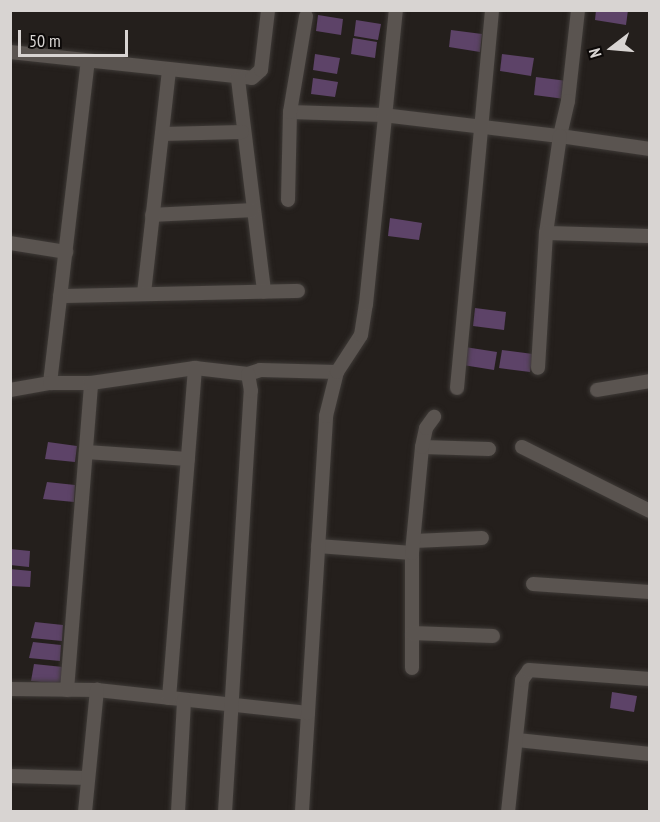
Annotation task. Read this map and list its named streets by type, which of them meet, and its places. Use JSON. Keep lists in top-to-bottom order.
{
  "scale_bar": "50 m",
  "north": "left"
}
